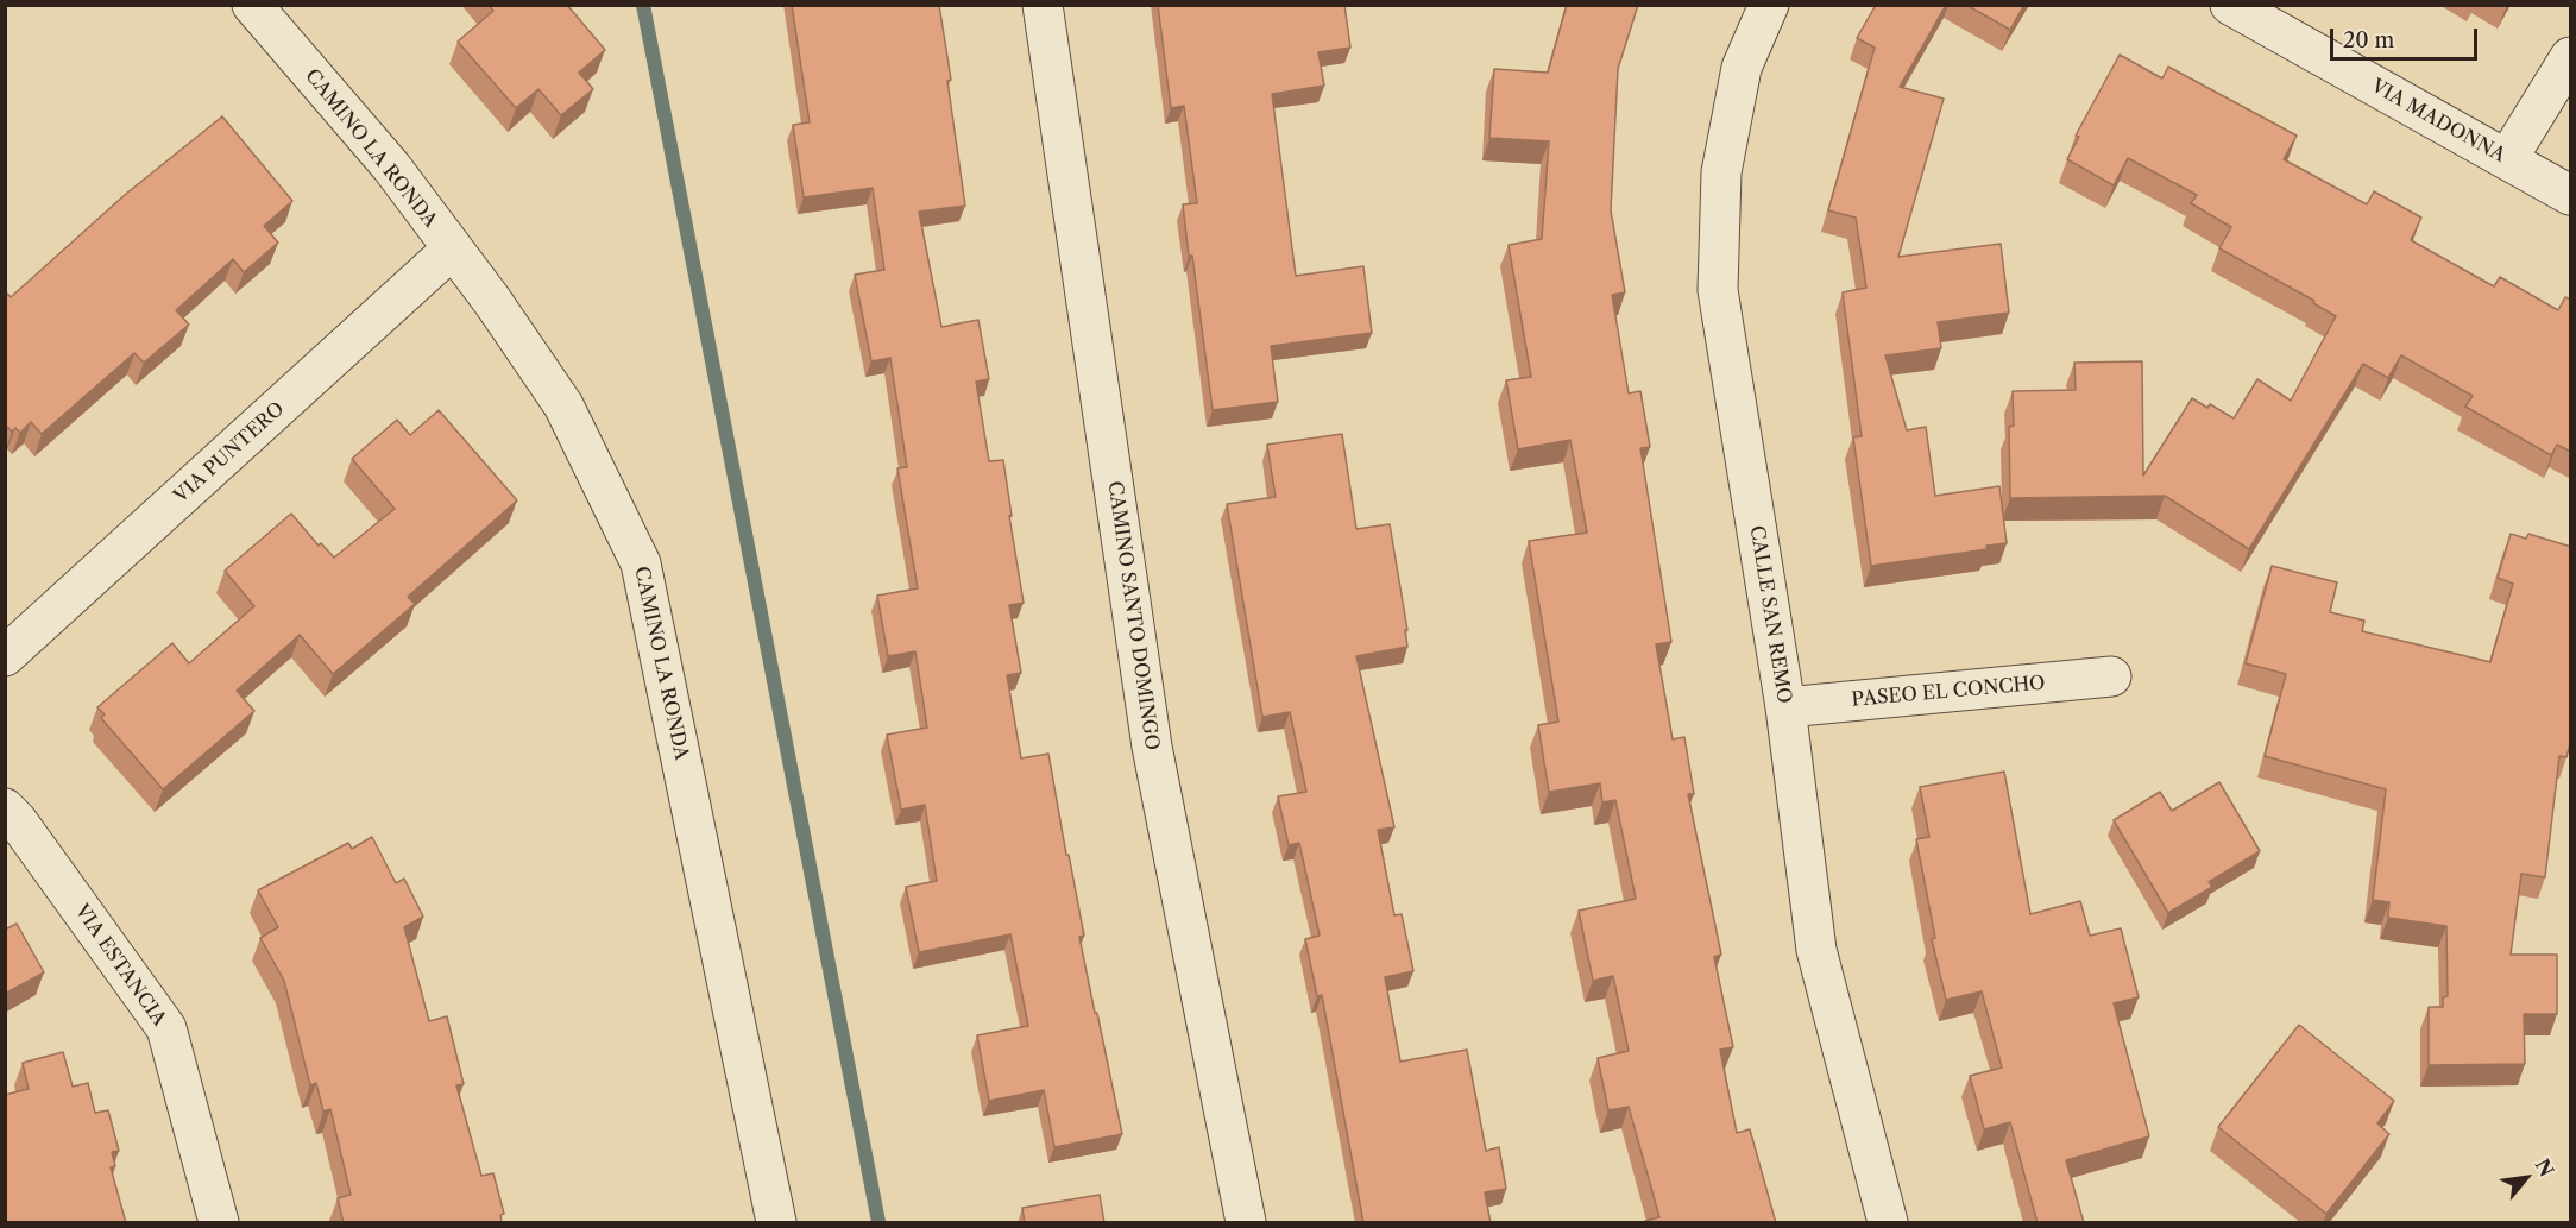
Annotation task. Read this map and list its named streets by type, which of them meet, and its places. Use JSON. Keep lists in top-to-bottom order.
{
  "streets": {
    "street": [
      "VIA MADONNA",
      "CAMINO LA RONDA",
      "VIA PUNTERO",
      "CALLE SAN REMO",
      "CAMINO SANTO DOMINGO",
      "PASEO EL CONCHO",
      "VIA ESTANCIA"
    ]
  },
  "crossings": [
    ["CAMINO LA RONDA", "VIA PUNTERO"],
    ["CALLE SAN REMO", "PASEO EL CONCHO"]
  ],
  "scale_bar": "20 m",
  "north": "top right"
}
